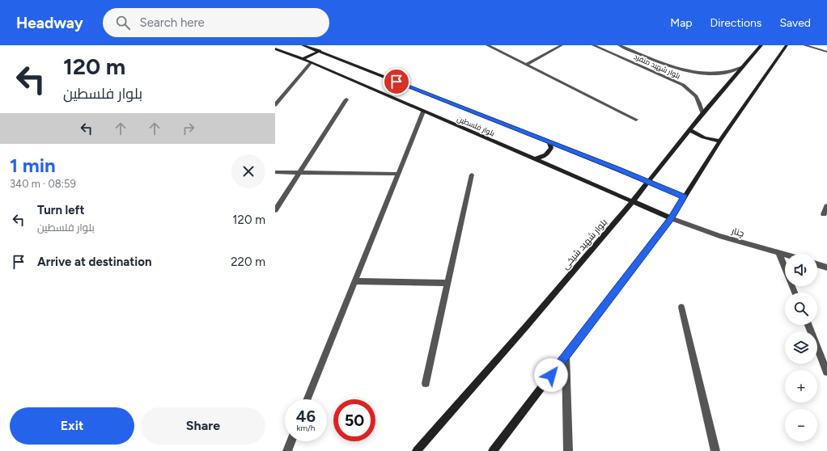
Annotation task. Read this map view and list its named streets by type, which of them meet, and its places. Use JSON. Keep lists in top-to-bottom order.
{
  "streets": {
    "main road": ["بلوار فلسطین", "بلوار شهید شیخی"],
    "street": ["بلوار شهید منفرد", "چنار"]
  },
  "crossings": [
    ["بلوار شهید منفرد", "بلوار شهید شیخی"],
    ["بلوار فلسطین", "چنار"],
    ["بلوار فلسطین", "بلوار شهید شیخی"]
  ],
  "page": {
    "header": "Headway",
    "search": "Search here",
    "nav": ["Map", "Directions", "Saved"],
    "turn": ["120 m", "بلوار فلسطین"],
    "heading": ["1 min", "340 m · 08:59"],
    "list": [
      {
        "name": "Turn left",
        "note": "بلوار فلسطین",
        "value": "120 m"
      },
      {
        "name": "Arrive at destination",
        "value": "220 m"
      }
    ],
    "map_buttons": ["+", "−"],
    "speed": "46 km/h",
    "limit": "50",
    "buttons": ["Exit", "Share"]
  }
}
